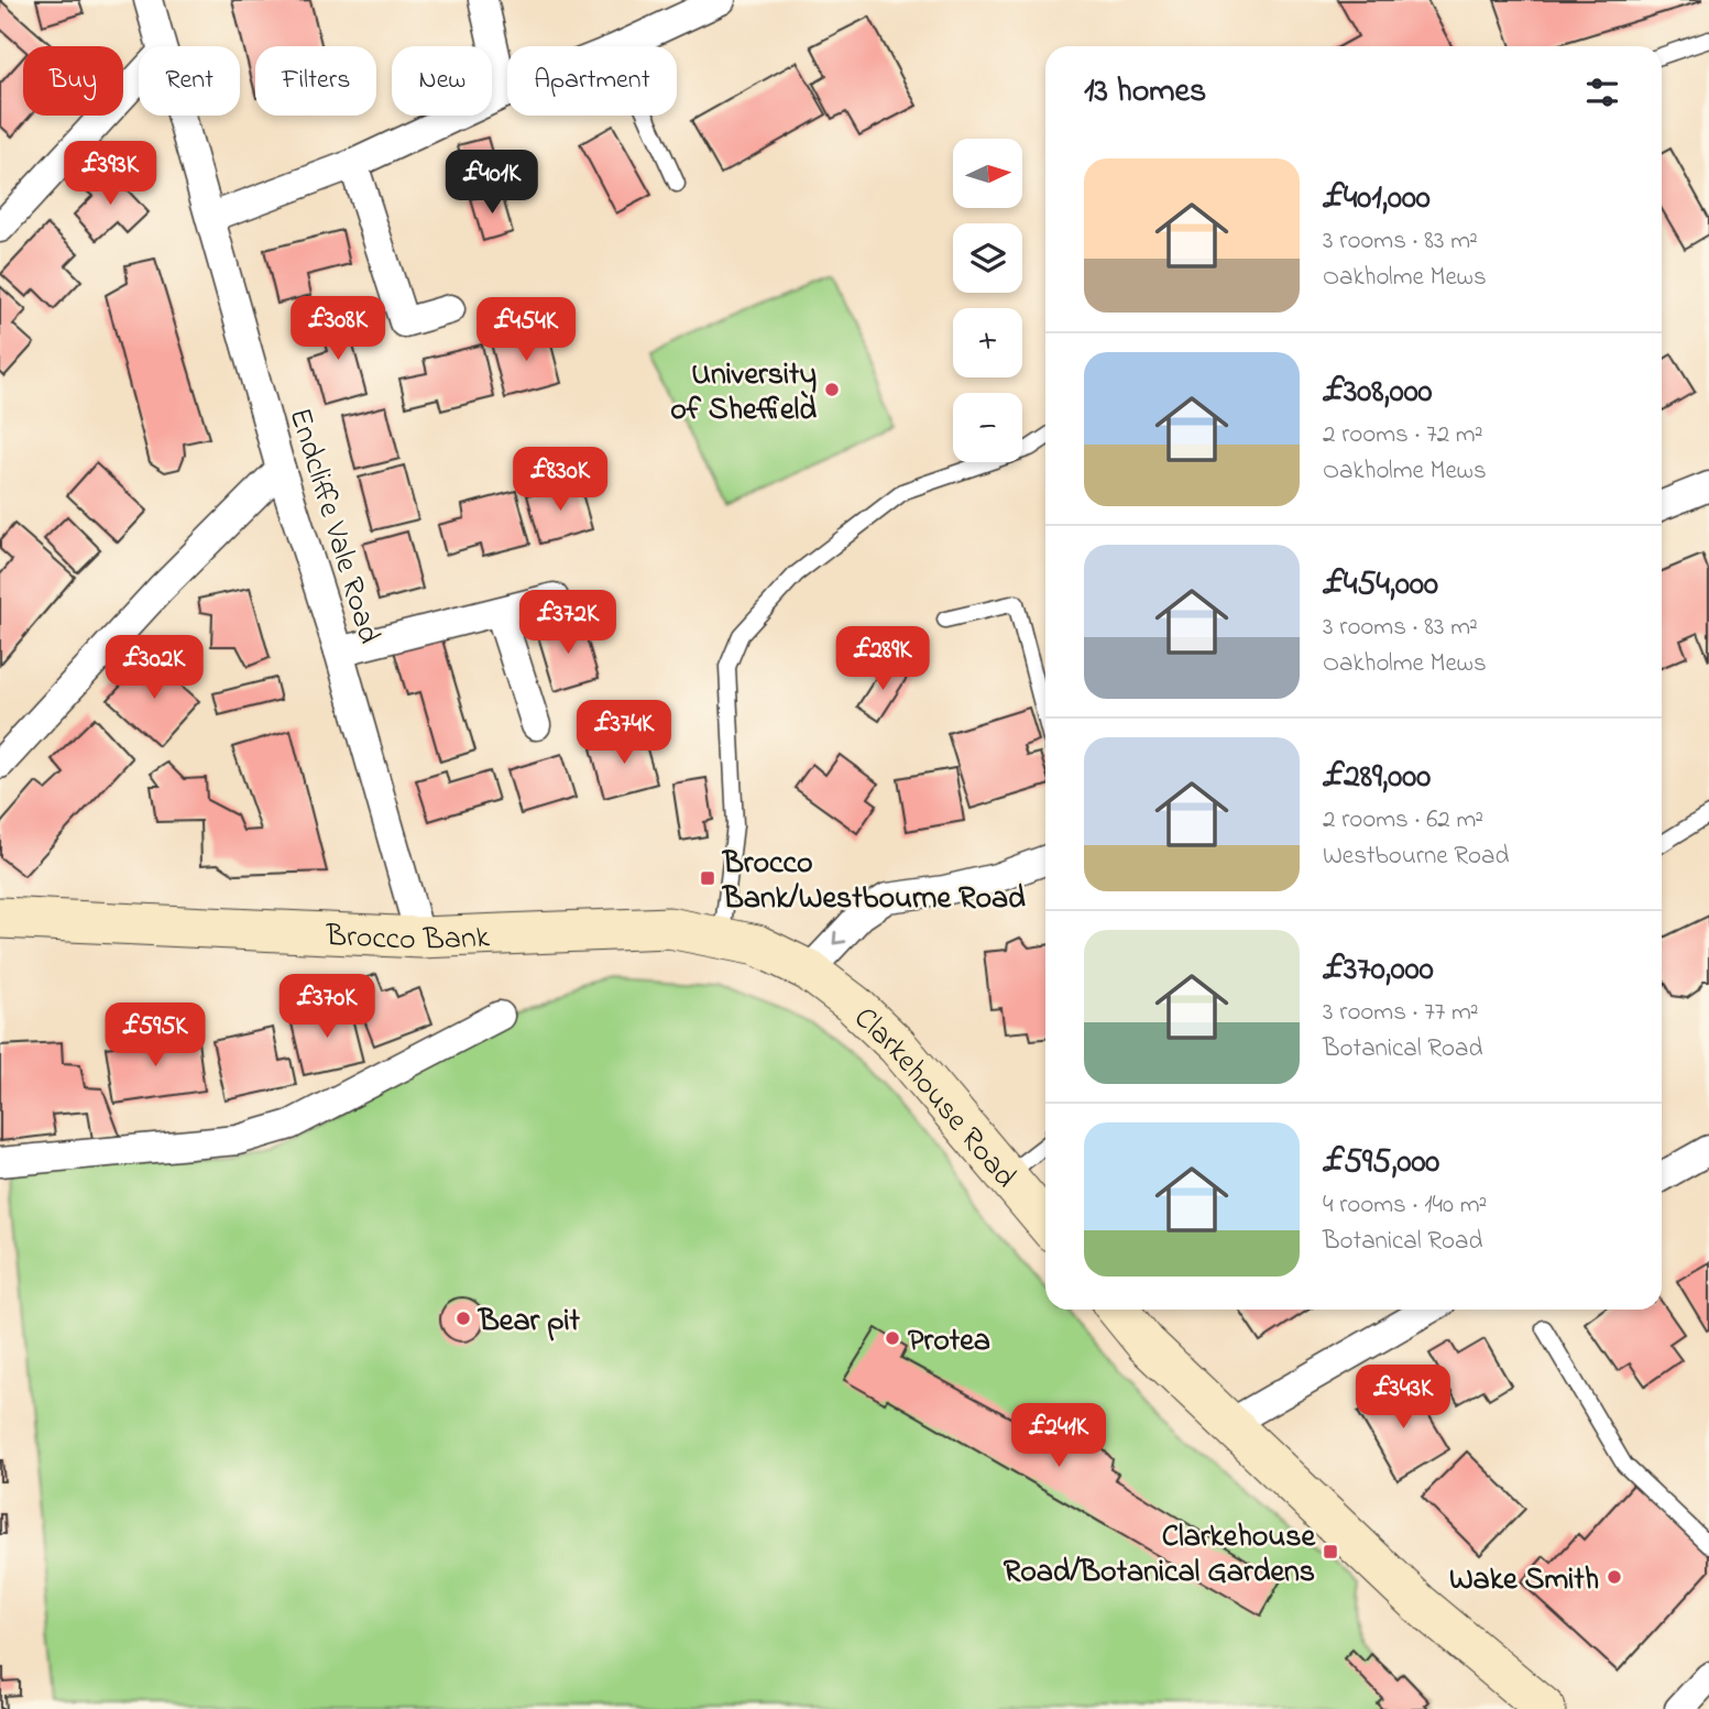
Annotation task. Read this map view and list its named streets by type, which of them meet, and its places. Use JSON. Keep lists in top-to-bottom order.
{
  "streets": {
    "main road": ["Brocco Bank", "Clarkehouse Road"],
    "street": ["Endcliffe Vale Road"]
  },
  "crossings": [
    ["Endcliffe Vale Road", "Brocco Bank"],
    ["Brocco Bank", "Clarkehouse Road"]
  ],
  "places": {
    "other": [
      "University of Sheffield",
      "Bear pit",
      "Protea",
      "Wake Smith"
    ],
    "transit": ["Brocco Bank/Westbourne Road", "Clarkehouse Road/Botanical Gardens"]
  },
  "north": "right",
  "page": {
    "chip": [
      "Buy",
      "Rent",
      "Filters",
      "New",
      "Apartment"
    ],
    "heading": "13 homes",
    "map_buttons": ["+", "−"],
    "list": [
      {
        "name": "£401,000",
        "note": "3 rooms · 83 m² · Oakholme Mews"
      },
      {
        "name": "£308,000",
        "note": "2 rooms · 72 m² · Oakholme Mews"
      },
      {
        "name": "£454,000",
        "note": "3 rooms · 83 m² · Oakholme Mews"
      },
      {
        "name": "£289,000",
        "note": "2 rooms · 62 m² · Westbourne Road"
      },
      {
        "name": "£370,000",
        "note": "3 rooms · 77 m² · Botanical Road"
      },
      {
        "name": "£595,000",
        "note": "4 rooms · 140 m² · Botanical Road"
      }
    ],
    "price": [
      "£393K",
      "£401K",
      "£308K",
      "£454K",
      "£830K",
      "£372K",
      "£289K",
      "£302K",
      "£374K",
      "£370K",
      "£595K",
      "£343K",
      "£241K"
    ]
  }
}
